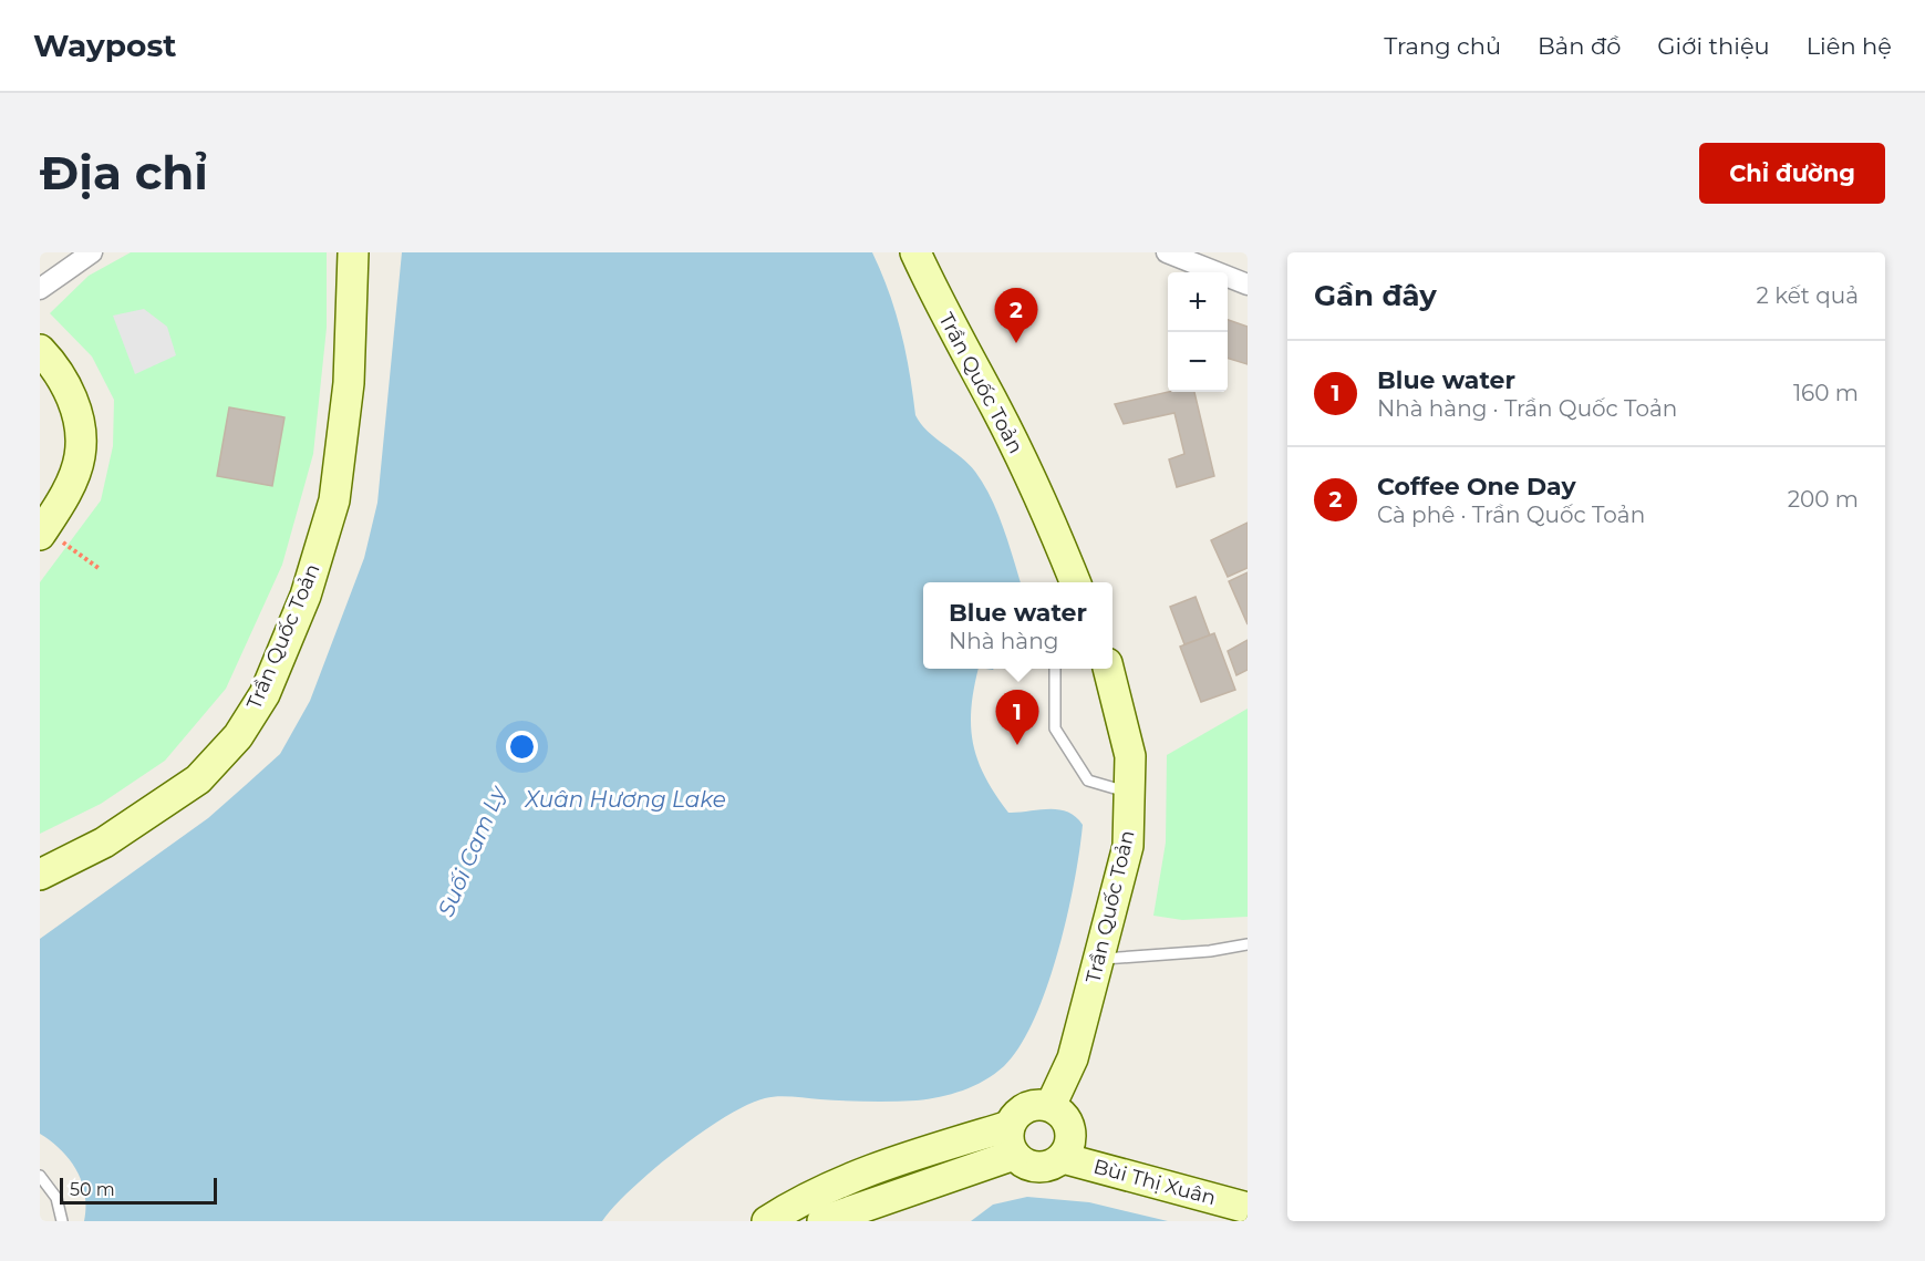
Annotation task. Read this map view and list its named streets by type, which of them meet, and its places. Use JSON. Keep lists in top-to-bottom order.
{
  "streets": {
    "main road": ["Trần Quốc Toản", "Bùi Thị Xuân"]
  },
  "crossings": [
    ["Trần Quốc Toản", "Bùi Thị Xuân"]
  ],
  "water": ["Xuân Hương Lake", "Suối Cam Ly"],
  "scale_bar": "50 m",
  "page": {
    "header": "Waypost",
    "nav": [
      "Trang chủ",
      "Bản đồ",
      "Giới thiệu",
      "Liên hệ"
    ],
    "buttons": "Chỉ đường",
    "title": "Địa chỉ",
    "heading": ["Gần đây", "2 kết quả"],
    "map_buttons": ["+", "−"],
    "pins": ["2", "1"],
    "list": [
      {
        "mark": "1",
        "name": "Blue water",
        "note": "Nhà hàng · Trần Quốc Toản",
        "value": "160 m"
      },
      {
        "mark": "2",
        "name": "Coffee One Day",
        "note": "Cà phê · Trần Quốc Toản",
        "value": "200 m"
      }
    ],
    "popup": ["Blue water", "Nhà hàng"],
    "scale": "50 m"
  }
}
